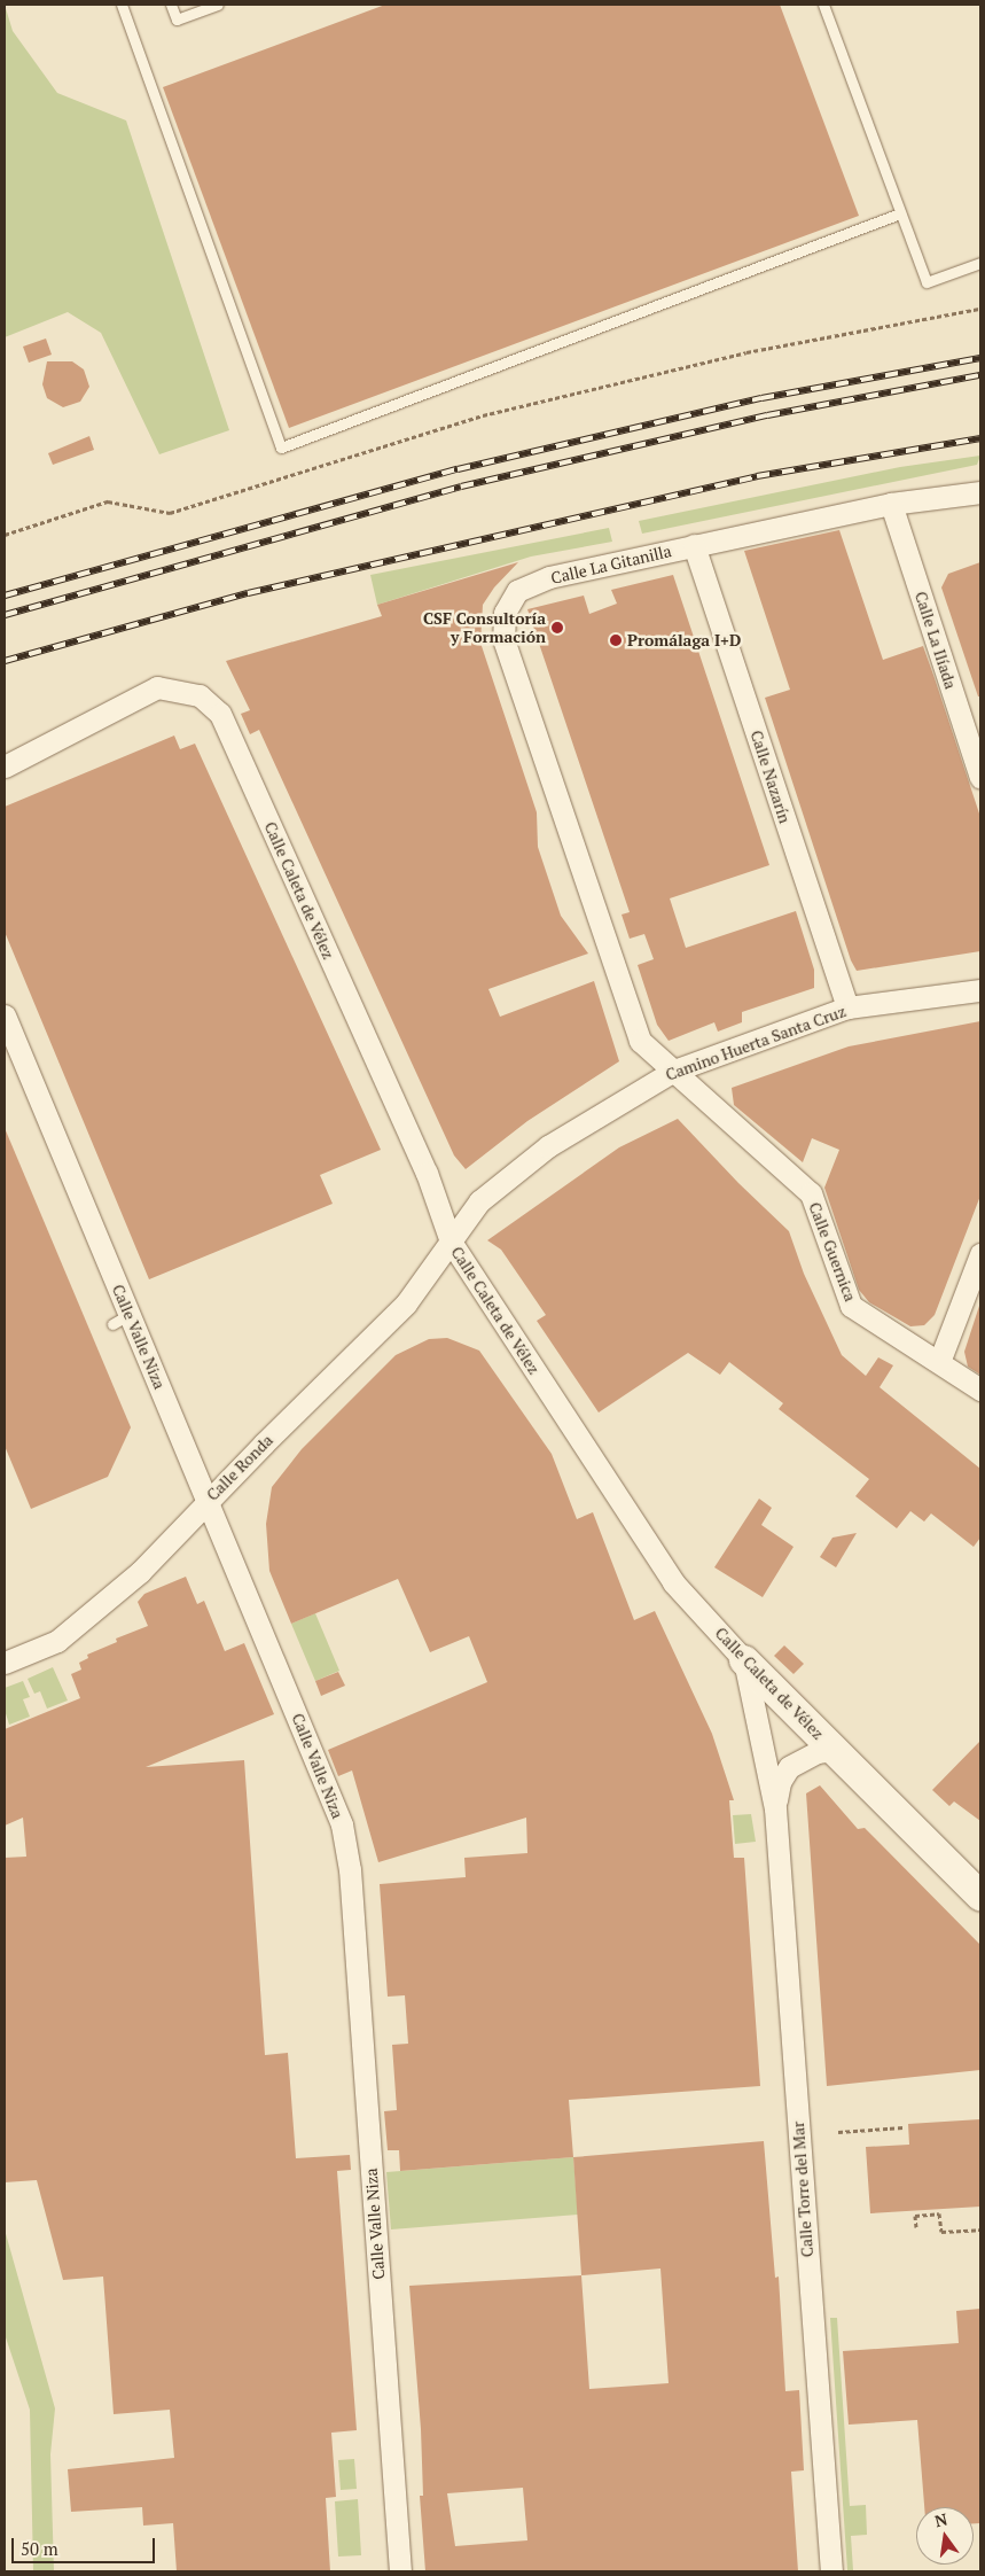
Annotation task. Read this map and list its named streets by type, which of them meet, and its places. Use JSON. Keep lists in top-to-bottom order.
{
  "streets": {
    "street": [
      "Calle La Gitanilla",
      "Calle La Ilíada",
      "Calle Nazarín",
      "Calle Caleta de Vélez",
      "Camino Huerta Santa Cruz",
      "Calle Guernica",
      "Calle Valle Niza",
      "Calle Ronda",
      "Calle Torre del Mar"
    ]
  },
  "crossings": [
    ["Calle La Gitanilla", "Calle La Ilíada"],
    ["Calle La Gitanilla", "Calle Nazarín"],
    ["Calle La Gitanilla", "Camino Huerta Santa Cruz"],
    ["Calle La Gitanilla", "Calle Guernica"],
    ["Calle Nazarín", "Camino Huerta Santa Cruz"],
    ["Calle Caleta de Vélez", "Camino Huerta Santa Cruz"],
    ["Calle Caleta de Vélez", "Calle Ronda"],
    ["Calle Caleta de Vélez", "Calle Torre del Mar"],
    ["Camino Huerta Santa Cruz", "Calle Guernica"],
    ["Camino Huerta Santa Cruz", "Calle Ronda"],
    ["Calle Valle Niza", "Calle Ronda"]
  ],
  "places": ["CSF Consultoría y Formación", "Promálaga I+D"],
  "scale_bar": "50 m",
  "north": "top"
}
